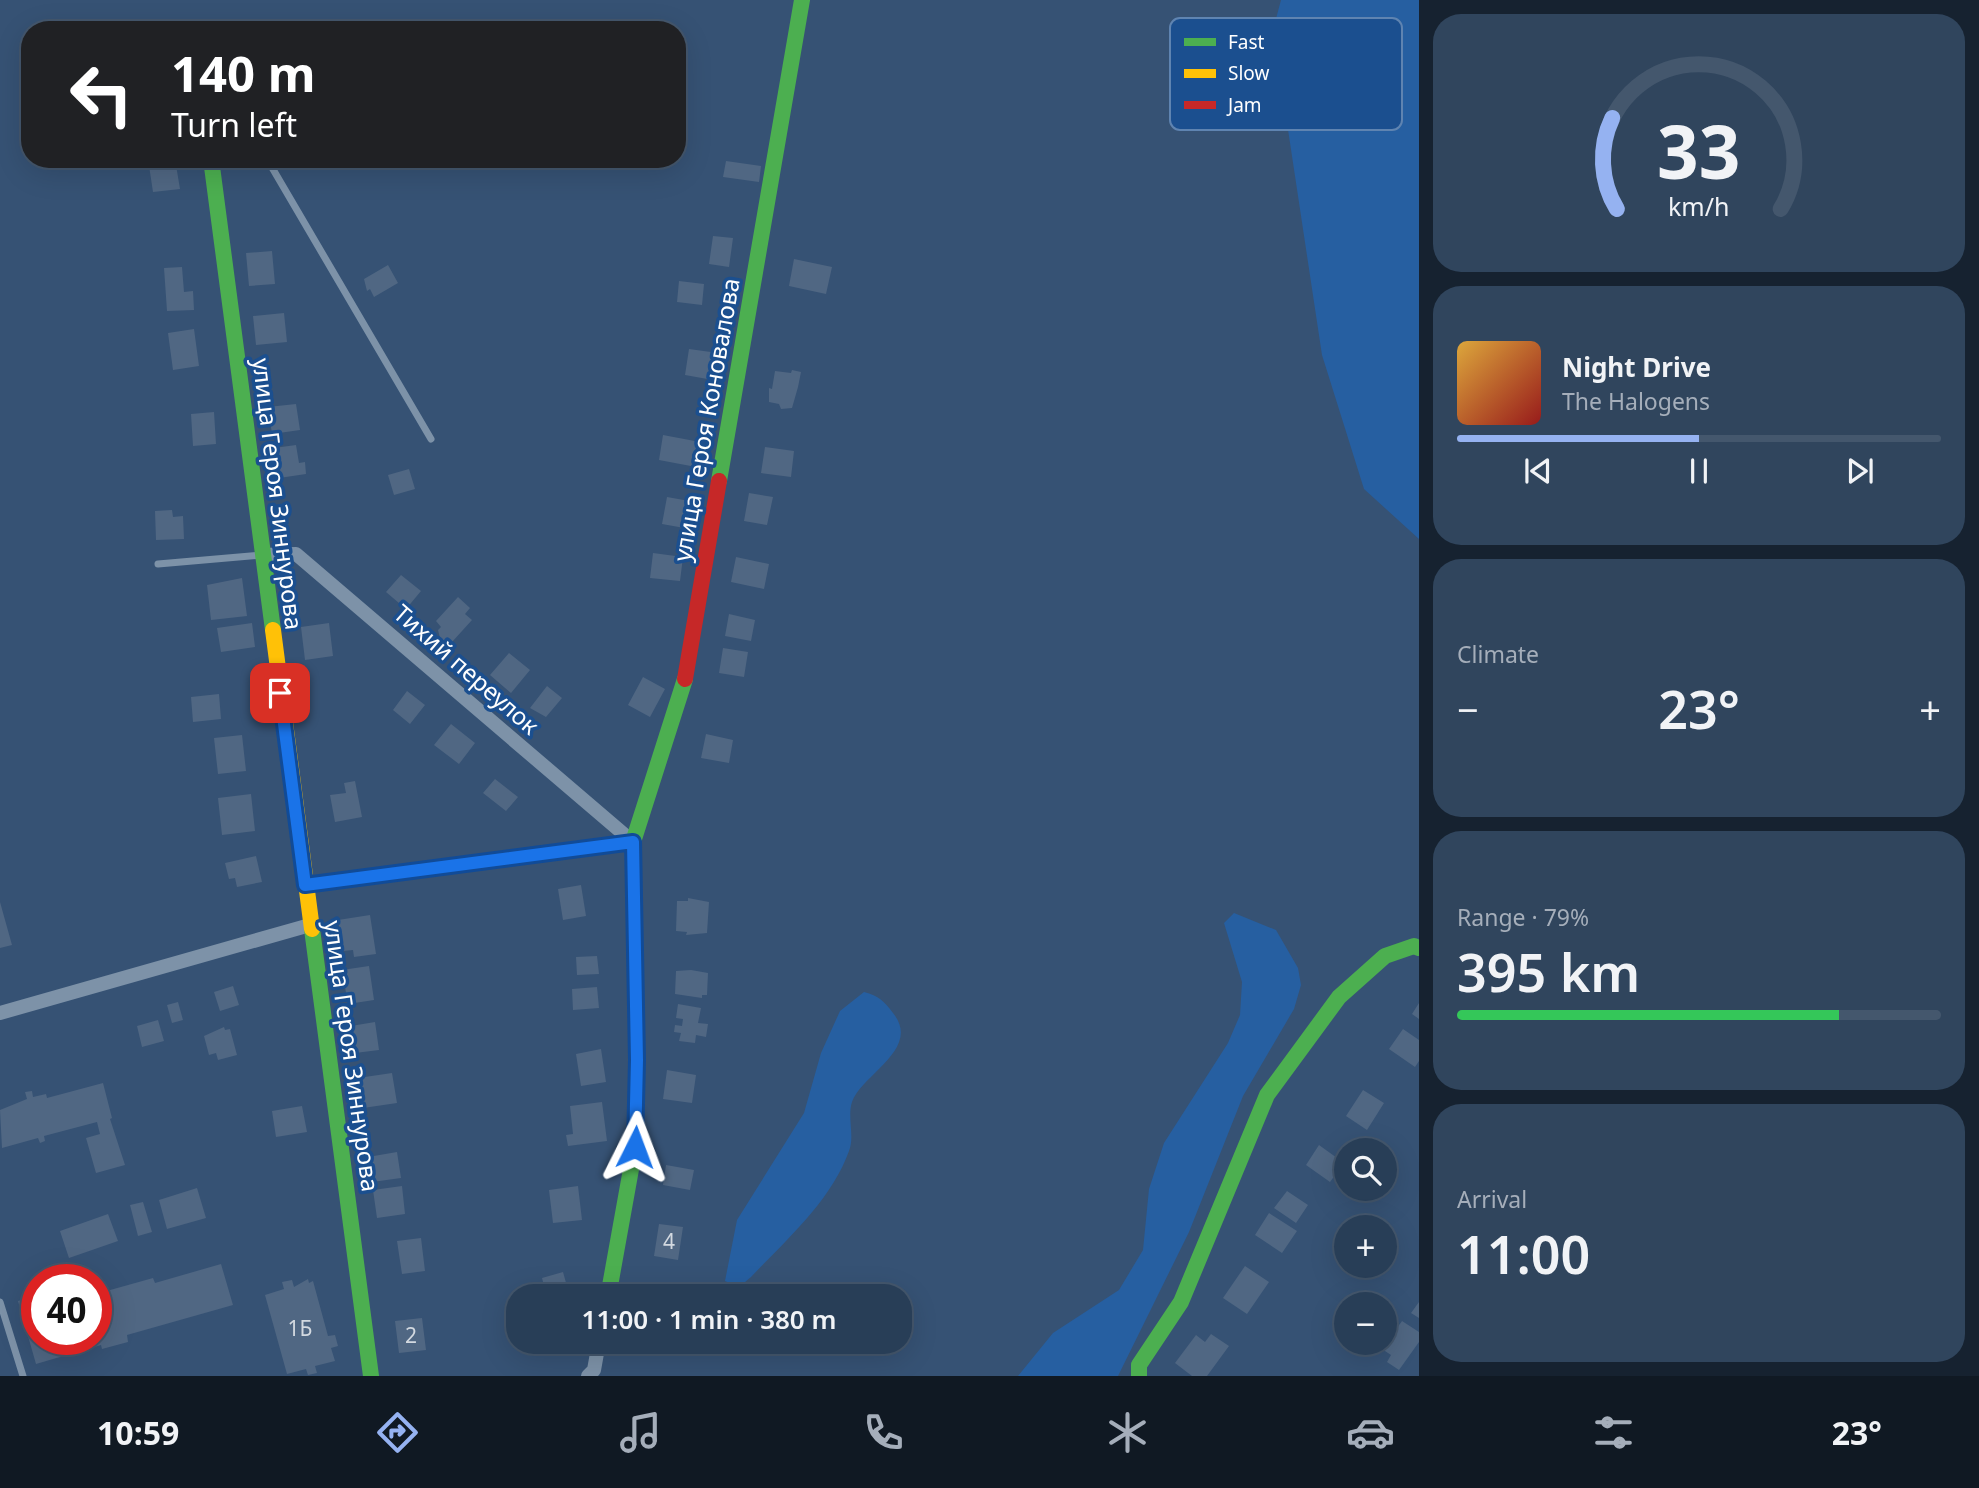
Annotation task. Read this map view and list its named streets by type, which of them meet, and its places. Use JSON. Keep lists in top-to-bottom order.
{
  "streets": {
    "street": ["улица Героя Коновалова", "улица Героя Зиннурова", "Тихий переулок"]
  },
  "crossings": [
    ["улица Героя Коновалова", "Тихий переулок"],
    ["улица Героя Зиннурова", "Тихий переулок"]
  ],
  "house_numbers": ["4", "1Б", "2"],
  "legend": ["Fast", "Slow", "Jam"],
  "page": {
    "turn": ["140 m", "Turn left"],
    "song": ["Night Drive", "The Halogens"],
    "tile": [
      "Climate",
      ["Range · 79%", "395 km"],
      ["Arrival", "11:00"]
    ],
    "heat": ["−", "23°", "+"],
    "map_buttons": ["+", "−"],
    "limit": "40",
    "trip": "11:00 · 1 min · 380 m",
    "tabs": ["10:59", "23°"],
    "gauge": ["33", "km/h"]
  }
}
